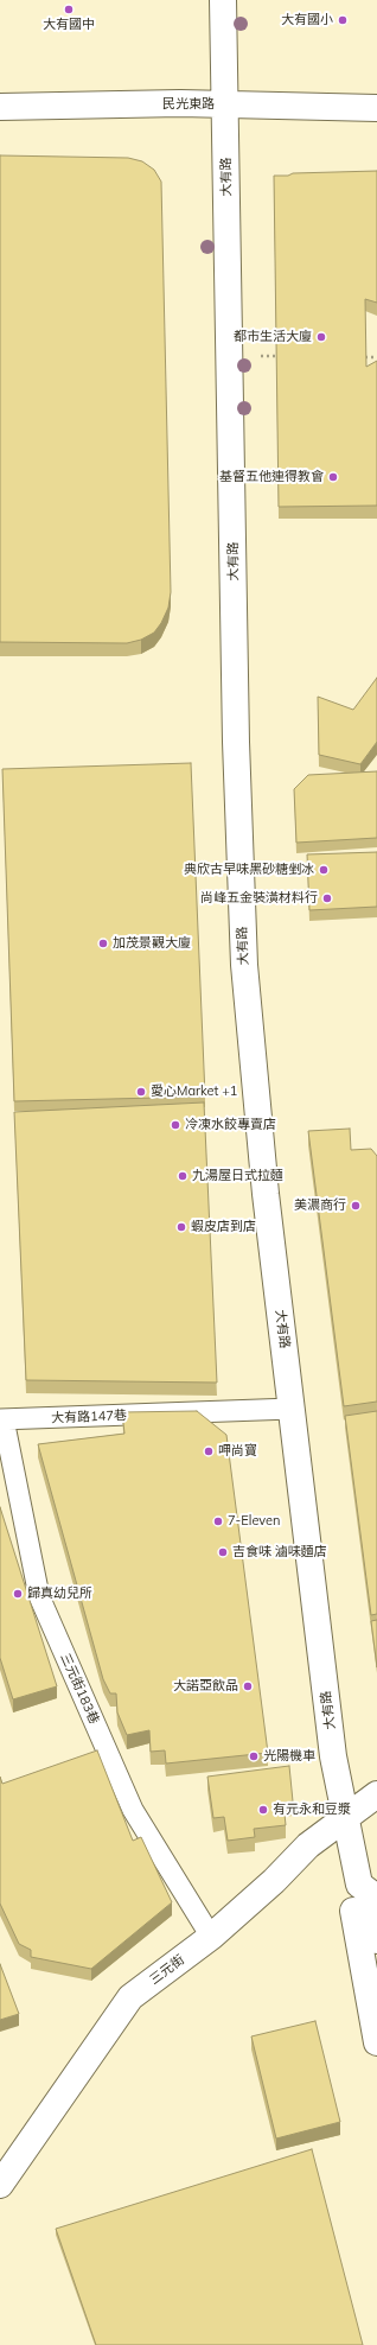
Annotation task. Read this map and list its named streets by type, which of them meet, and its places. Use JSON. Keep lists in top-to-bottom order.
{
  "streets": {
    "street": ["民光東路", "大有路", "三元街"],
    "lane": ["大有路147巷", "三元街183巷"]
  },
  "crossings": [
    ["民光東路", "大有路"],
    ["大有路", "大有路147巷"],
    ["大有路", "三元街"],
    ["大有路147巷", "三元街183巷"],
    ["三元街183巷", "三元街"]
  ],
  "places": [
    "大有國中",
    "大有國小",
    "都市生活大廈",
    "基督五他連得教會",
    "典欣古早味黑砂糖剉冰",
    "尚峰五金裝潢材料行",
    "加茂景觀大廈",
    "愛心Market +1",
    "冷凍水餃專賣店",
    "九湯屋日式拉麵",
    "美濃商行",
    "蝦皮店到店",
    "呷尚寶",
    "7-Eleven",
    "吉食味 滷味麵店",
    "歸真幼兒所",
    "大諾亞飲品",
    "光陽機車",
    "有元永和豆漿"
  ]
}
